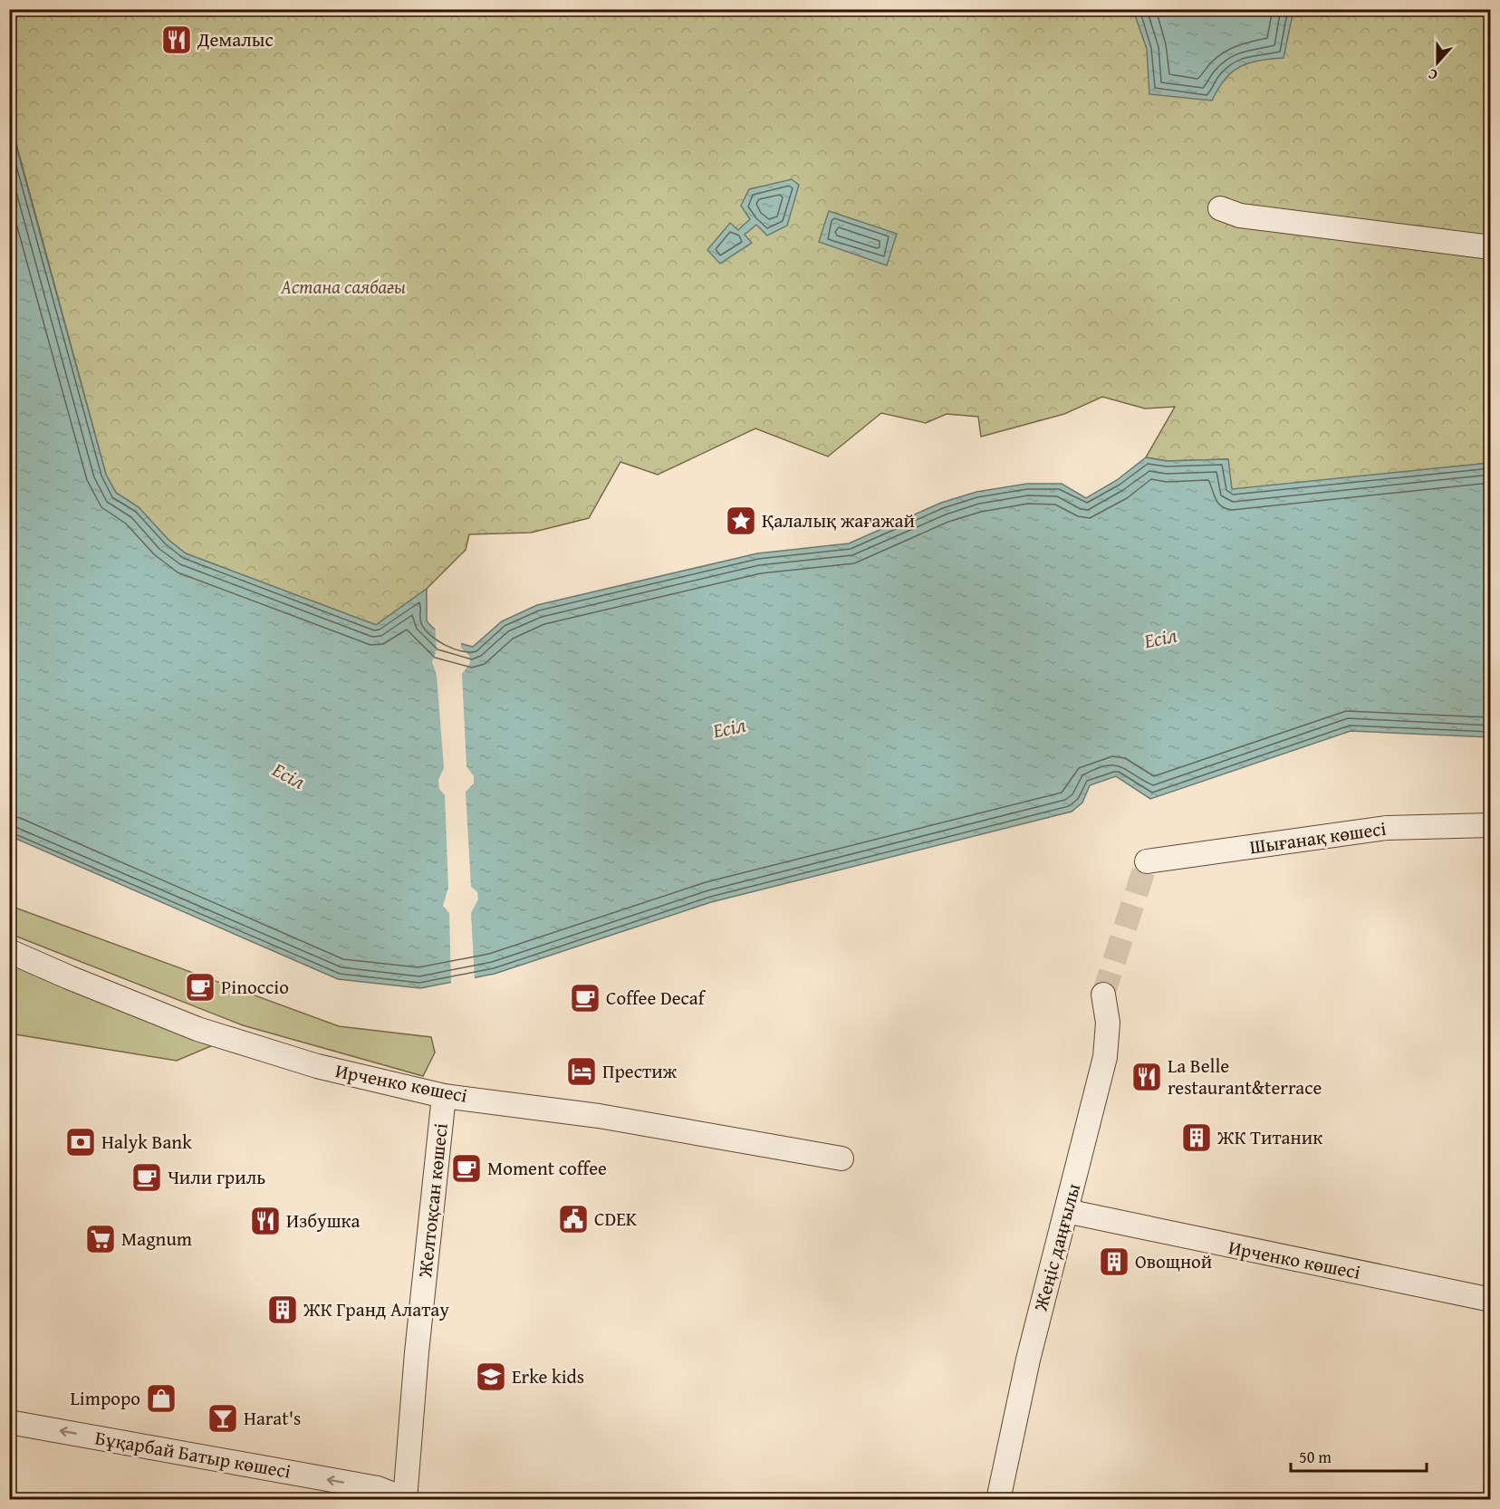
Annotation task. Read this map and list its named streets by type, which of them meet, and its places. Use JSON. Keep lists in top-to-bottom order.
{
  "streets": {
    "street": [
      "Шығанақ көшесі",
      "Ирченко көшесі",
      "Желтоқсан көшесі",
      "Жеңіс даңғылы",
      "Бұқарбай Батыр көшесі"
    ]
  },
  "crossings": [
    ["Ирченко көшесі", "Желтоқсан көшесі"],
    ["Ирченко көшесі", "Жеңіс даңғылы"],
    ["Желтоқсан көшесі", "Бұқарбай Батыр көшесі"]
  ],
  "one_way": ["Бұқарбай Батыр көшесі"],
  "water": ["Есіл"],
  "parks": ["Астана саябағы"],
  "places": {
    "restaurant": ["Демалыс", "La Belle restaurant&terrace", "Избушка"],
    "place": ["Қалалық жағажай"],
    "cafe": [
      "Pinoccio",
      "Coffee Decaf",
      "Moment coffee",
      "Чили гриль"
    ],
    "hotel": ["Престиж"],
    "building": ["ЖК Титаник", "Овощной", "ЖК Гранд Алатау"],
    "bank": ["Halyk Bank"],
    "public building": ["CDEK"],
    "supermarket": ["Magnum"],
    "school or university": ["Erke kids"],
    "shop": ["Limpopo"],
    "bar": ["Harat's"]
  },
  "scale_bar": "50 m",
  "north": "bottom"
}
